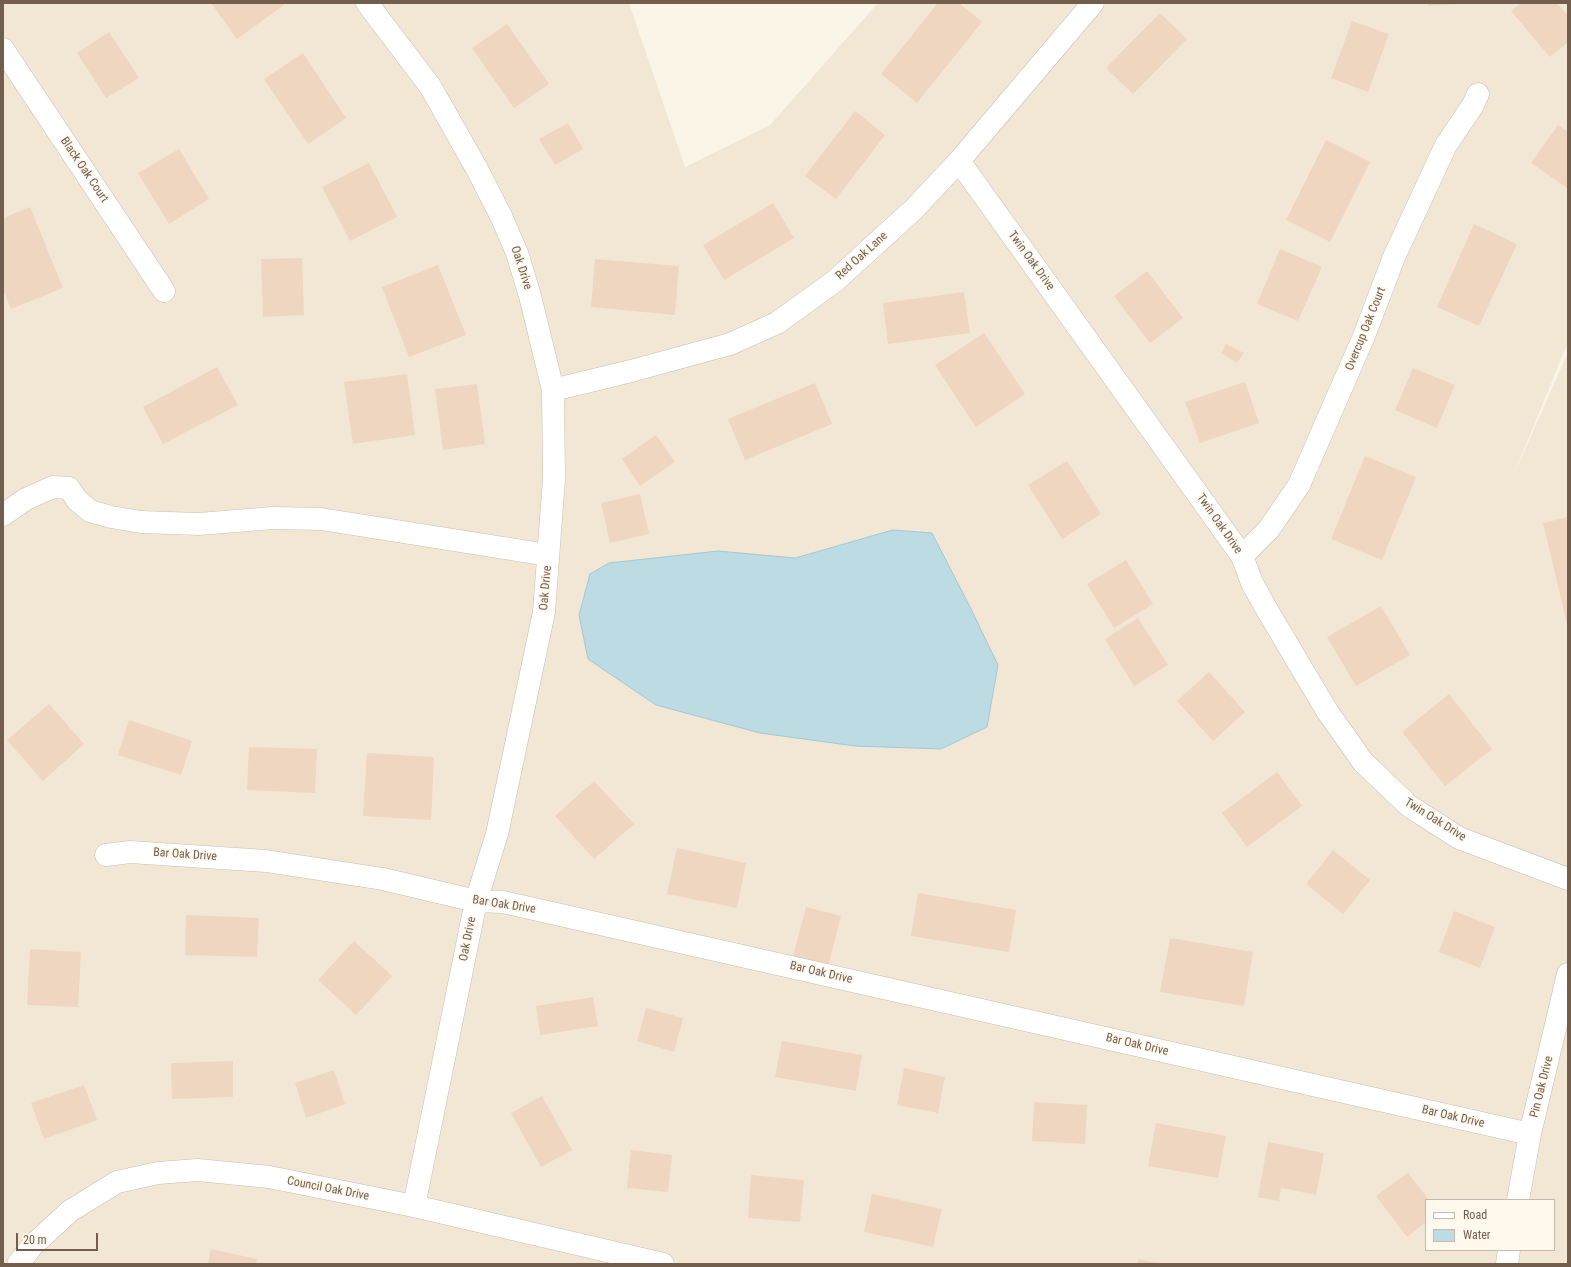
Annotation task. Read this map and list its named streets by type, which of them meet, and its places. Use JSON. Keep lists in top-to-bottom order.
{
  "streets": {
    "street": [
      "Black Oak Court",
      "Red Oak Lane",
      "Twin Oak Drive",
      "Oak Drive",
      "Overcup Oak Court",
      "Bar Oak Drive",
      "Pin Oak Drive",
      "Council Oak Drive"
    ]
  },
  "crossings": [
    ["Red Oak Lane", "Twin Oak Drive"],
    ["Red Oak Lane", "Oak Drive"],
    ["Twin Oak Drive", "Overcup Oak Court"],
    ["Oak Drive", "Bar Oak Drive"],
    ["Oak Drive", "Council Oak Drive"],
    ["Bar Oak Drive", "Pin Oak Drive"]
  ],
  "legend": ["Road", "Water"],
  "scale_bar": "20 m"
}
